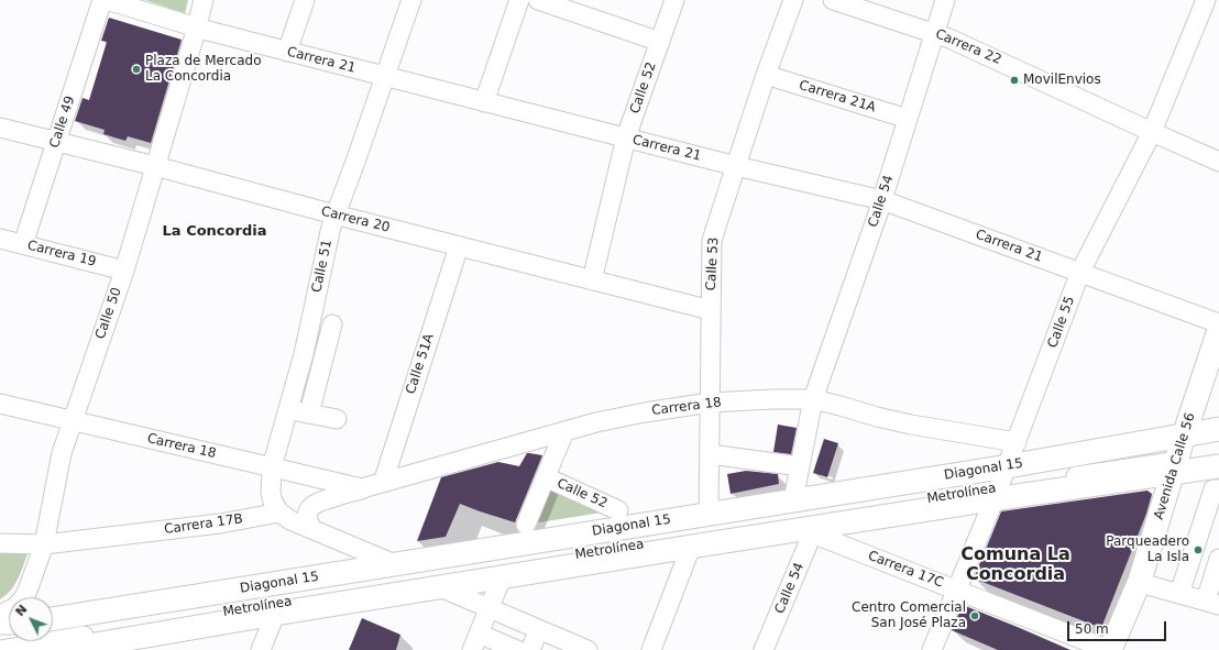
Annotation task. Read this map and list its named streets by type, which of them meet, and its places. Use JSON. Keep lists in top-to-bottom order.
{
  "streets": {
    "main road": ["Avenida Calle 56", "Diagonal 15"],
    "street": [
      "Carrera 22",
      "Carrera 21",
      "Calle 52",
      "Carrera 21A",
      "Calle 49",
      "Calle 54",
      "Carrera 20",
      "Carrera 19",
      "Calle 53",
      "Calle 51",
      "Calle 50",
      "Calle 55",
      "Calle 51A",
      "Carrera 18",
      "Metrolínea",
      "Carrera 17B",
      "Carrera 17C"
    ]
  },
  "crossings": [
    ["Carrera 22", "Calle 54"],
    ["Carrera 22", "Calle 55"],
    ["Carrera 21", "Calle 52"],
    ["Carrera 21", "Calle 54"],
    ["Carrera 21", "Calle 53"],
    ["Carrera 21", "Calle 51"],
    ["Carrera 21", "Calle 50"],
    ["Carrera 21", "Calle 55"],
    ["Calle 52", "Carrera 20"],
    ["Calle 52", "Carrera 18"],
    ["Carrera 21A", "Calle 54"],
    ["Carrera 21A", "Calle 53"],
    ["Calle 49", "Carrera 20"],
    ["Calle 49", "Carrera 19"],
    ["Calle 54", "Carrera 18"],
    ["Calle 54", "Diagonal 15"],
    ["Calle 54", "Carrera 17C"],
    ["Carrera 20", "Calle 53"],
    ["Carrera 20", "Calle 51"],
    ["Carrera 20", "Calle 50"],
    ["Carrera 20", "Calle 51A"],
    ["Carrera 19", "Calle 50"],
    ["Calle 53", "Carrera 18"],
    ["Calle 53", "Diagonal 15"],
    ["Calle 51", "Carrera 18"],
    ["Calle 51", "Carrera 17B"],
    ["Calle 50", "Carrera 18"],
    ["Calle 50", "Carrera 17B"],
    ["Calle 55", "Carrera 18"],
    ["Calle 55", "Diagonal 15"],
    ["Calle 55", "Metrolínea"],
    ["Calle 55", "Carrera 17C"],
    ["Calle 51A", "Carrera 18"],
    ["Avenida Calle 56", "Diagonal 15"],
    ["Avenida Calle 56", "Carrera 17C"],
    ["Diagonal 15", "Metrolínea"],
    ["Diagonal 15", "Carrera 17C"]
  ],
  "districts": ["La Concordia", "Comuna La Concordia"],
  "places": [
    "Plaza de Mercado La Concordia",
    "MovilEnvios",
    "Parqueadero La Isla",
    "Centro Comercial San José Plaza"
  ],
  "scale_bar": "50 m",
  "north": "top left"
}
